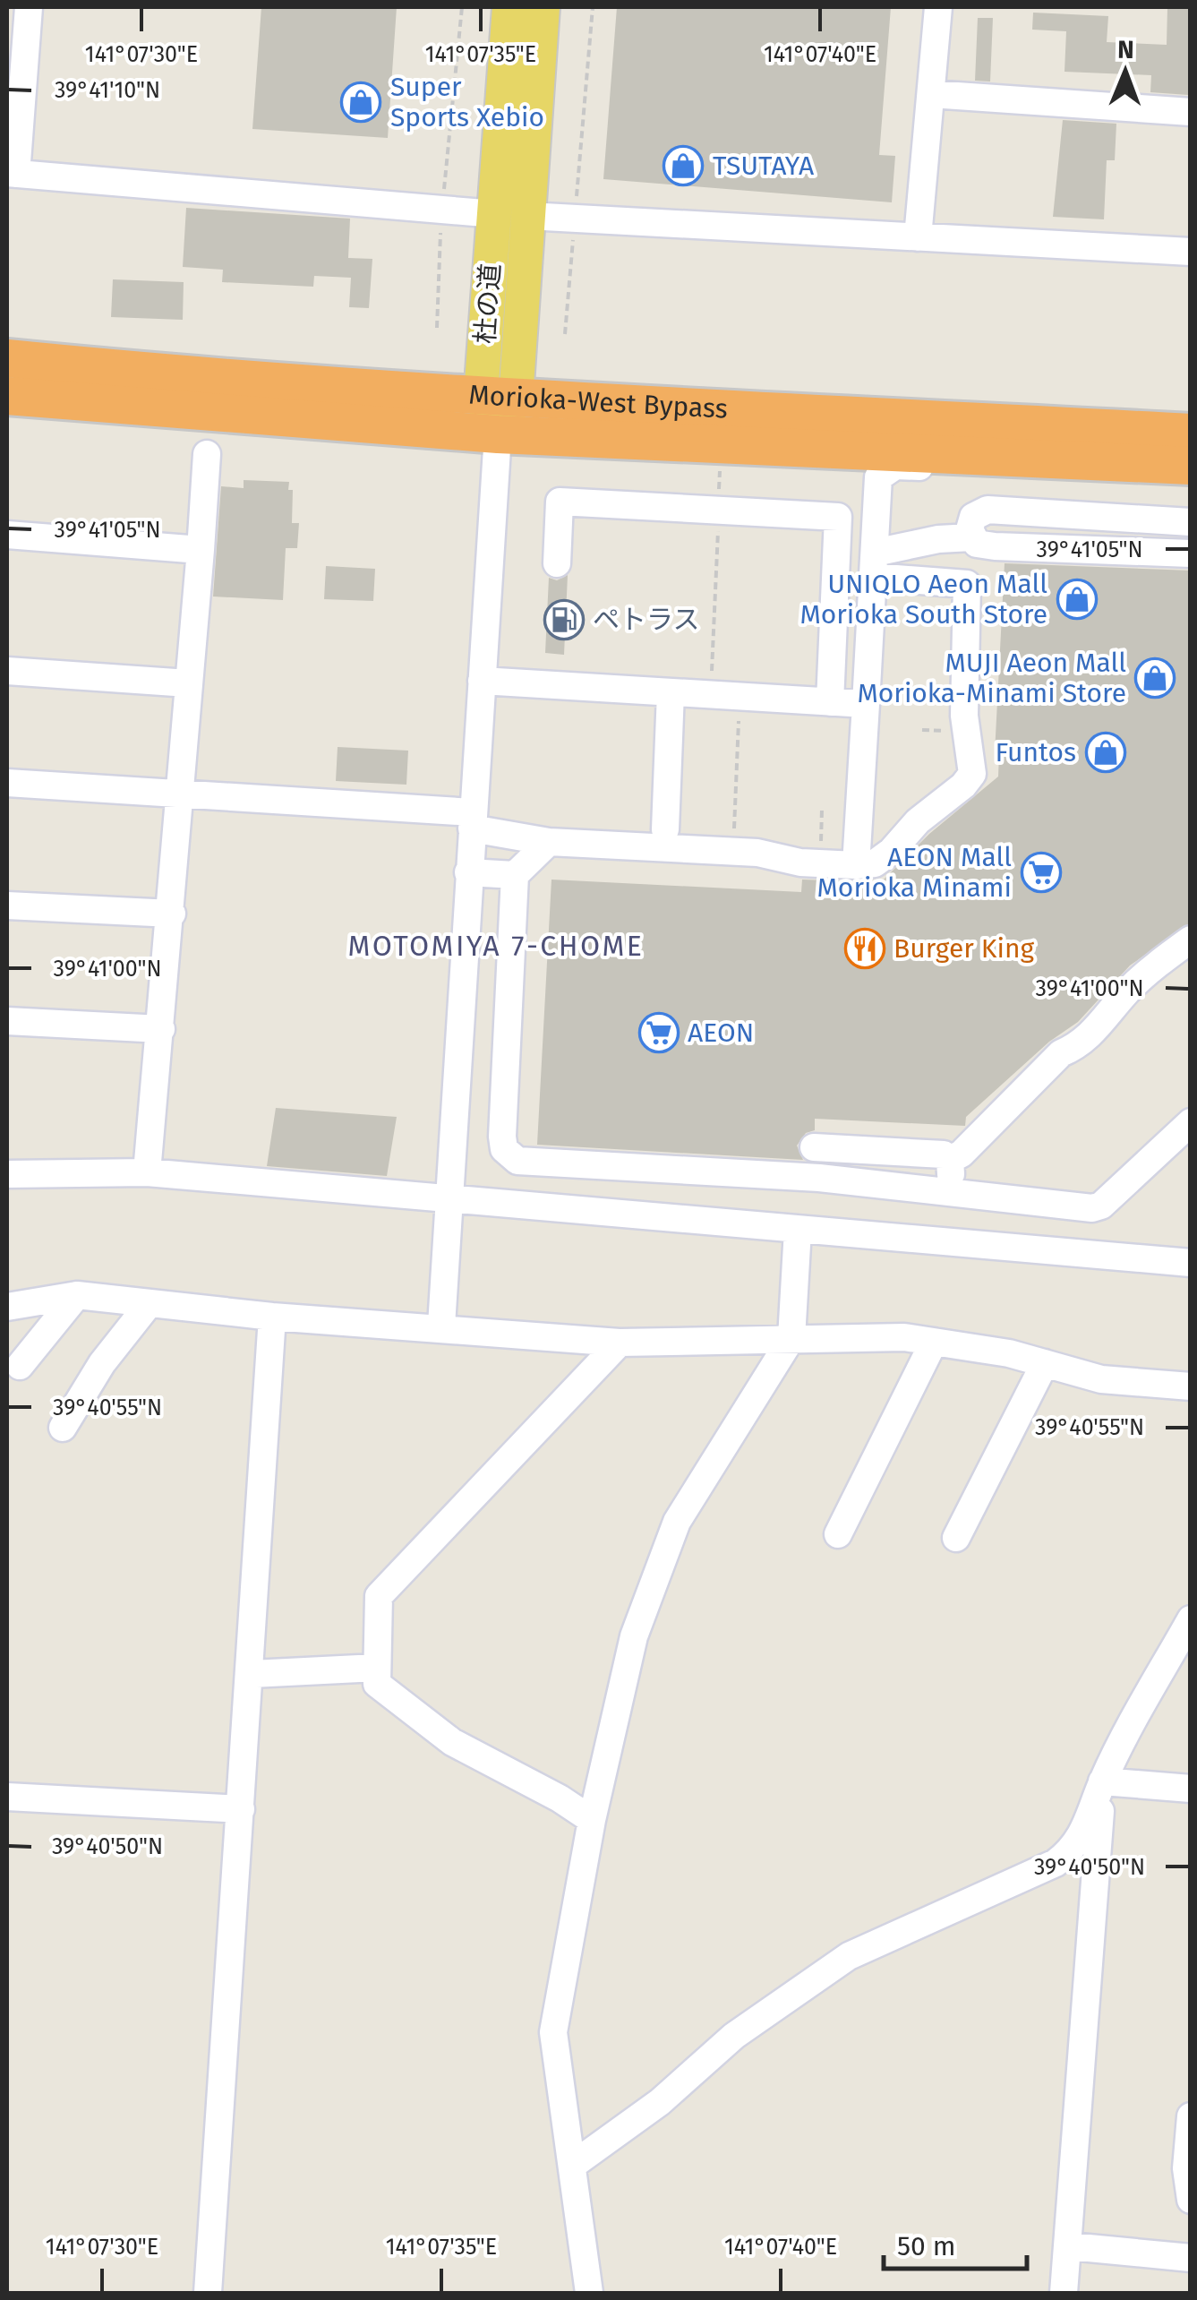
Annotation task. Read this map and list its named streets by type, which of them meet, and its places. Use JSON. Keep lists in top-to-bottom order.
{
  "streets": {
    "highway": ["Morioka-West Bypass"],
    "main road": ["杜の道"]
  },
  "crossings": [
    ["杜の道", "Morioka-West Bypass"]
  ],
  "districts": ["MOTOMIYA 7-CHOME"],
  "places": {
    "shop": [
      "Super Sports Xebio",
      "TSUTAYA",
      "UNIQLO Aeon Mall Morioka South Store",
      "MUJI Aeon Mall Morioka-Minami Store",
      "Funtos"
    ],
    "fuel station": ["ペトラス"],
    "supermarket": ["AEON Mall Morioka Minami", "AEON"],
    "restaurant": ["Burger King"]
  },
  "scale_bar": "50 m",
  "north": "top",
  "coordinates": [
    "141°07'30\"E",
    "141°07'35\"E",
    "141°07'40\"E",
    "39°41'10\"N",
    "39°41'05\"N",
    "39°41'00\"N",
    "39°40'55\"N",
    "39°40'50\"N"
  ]
}
